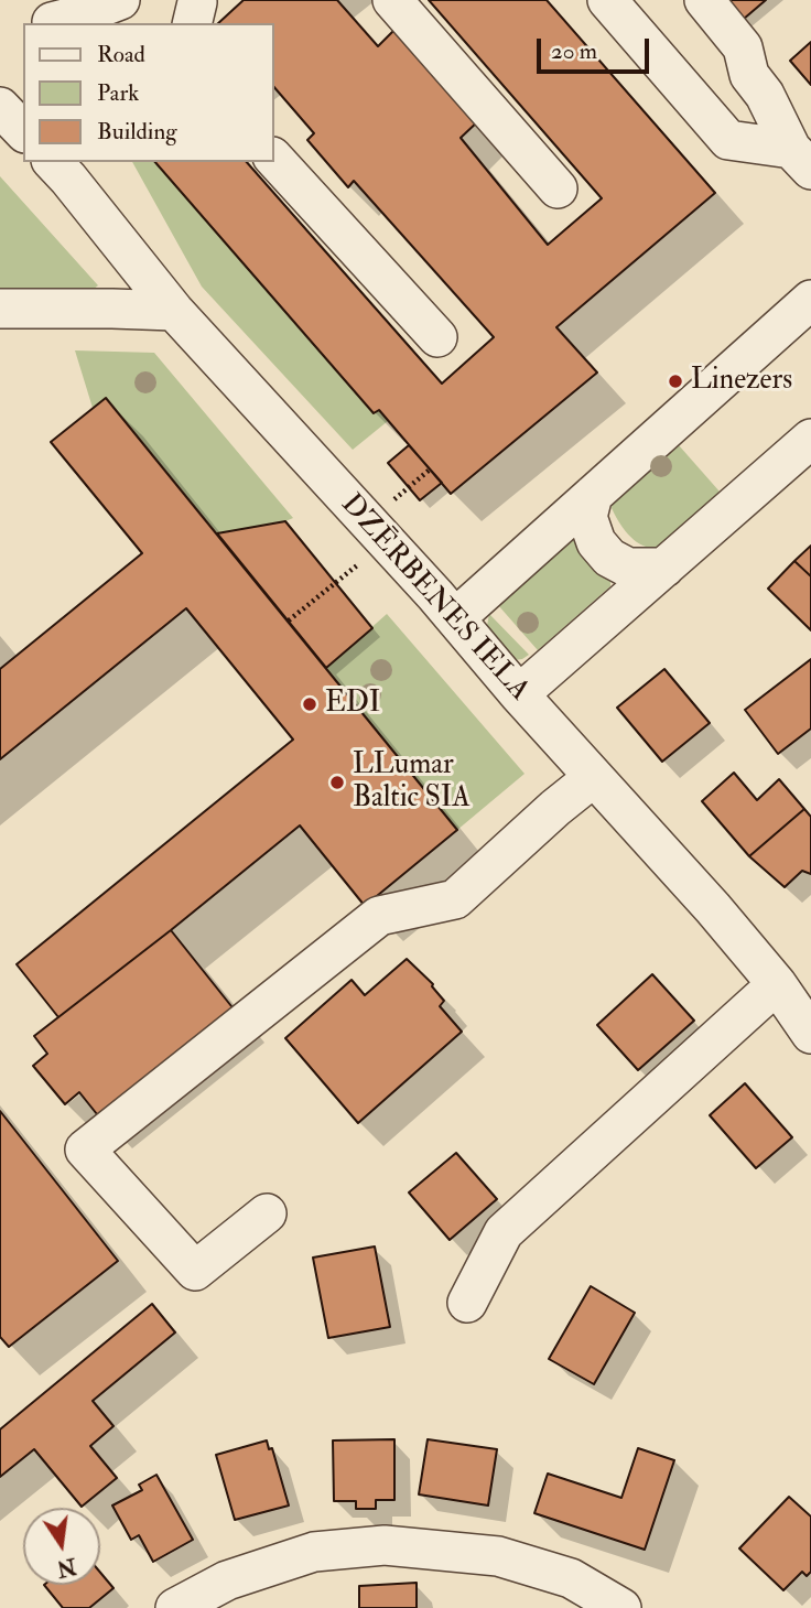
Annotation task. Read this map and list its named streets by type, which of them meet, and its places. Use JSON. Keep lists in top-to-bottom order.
{
  "streets": {
    "street": ["DZĒRBENES IELA"]
  },
  "places": ["Linezers", "EDI", "LLumar Baltic SIA"],
  "legend": ["Road", "Park", "Building"],
  "scale_bar": "20 m",
  "north": "bottom"
}
